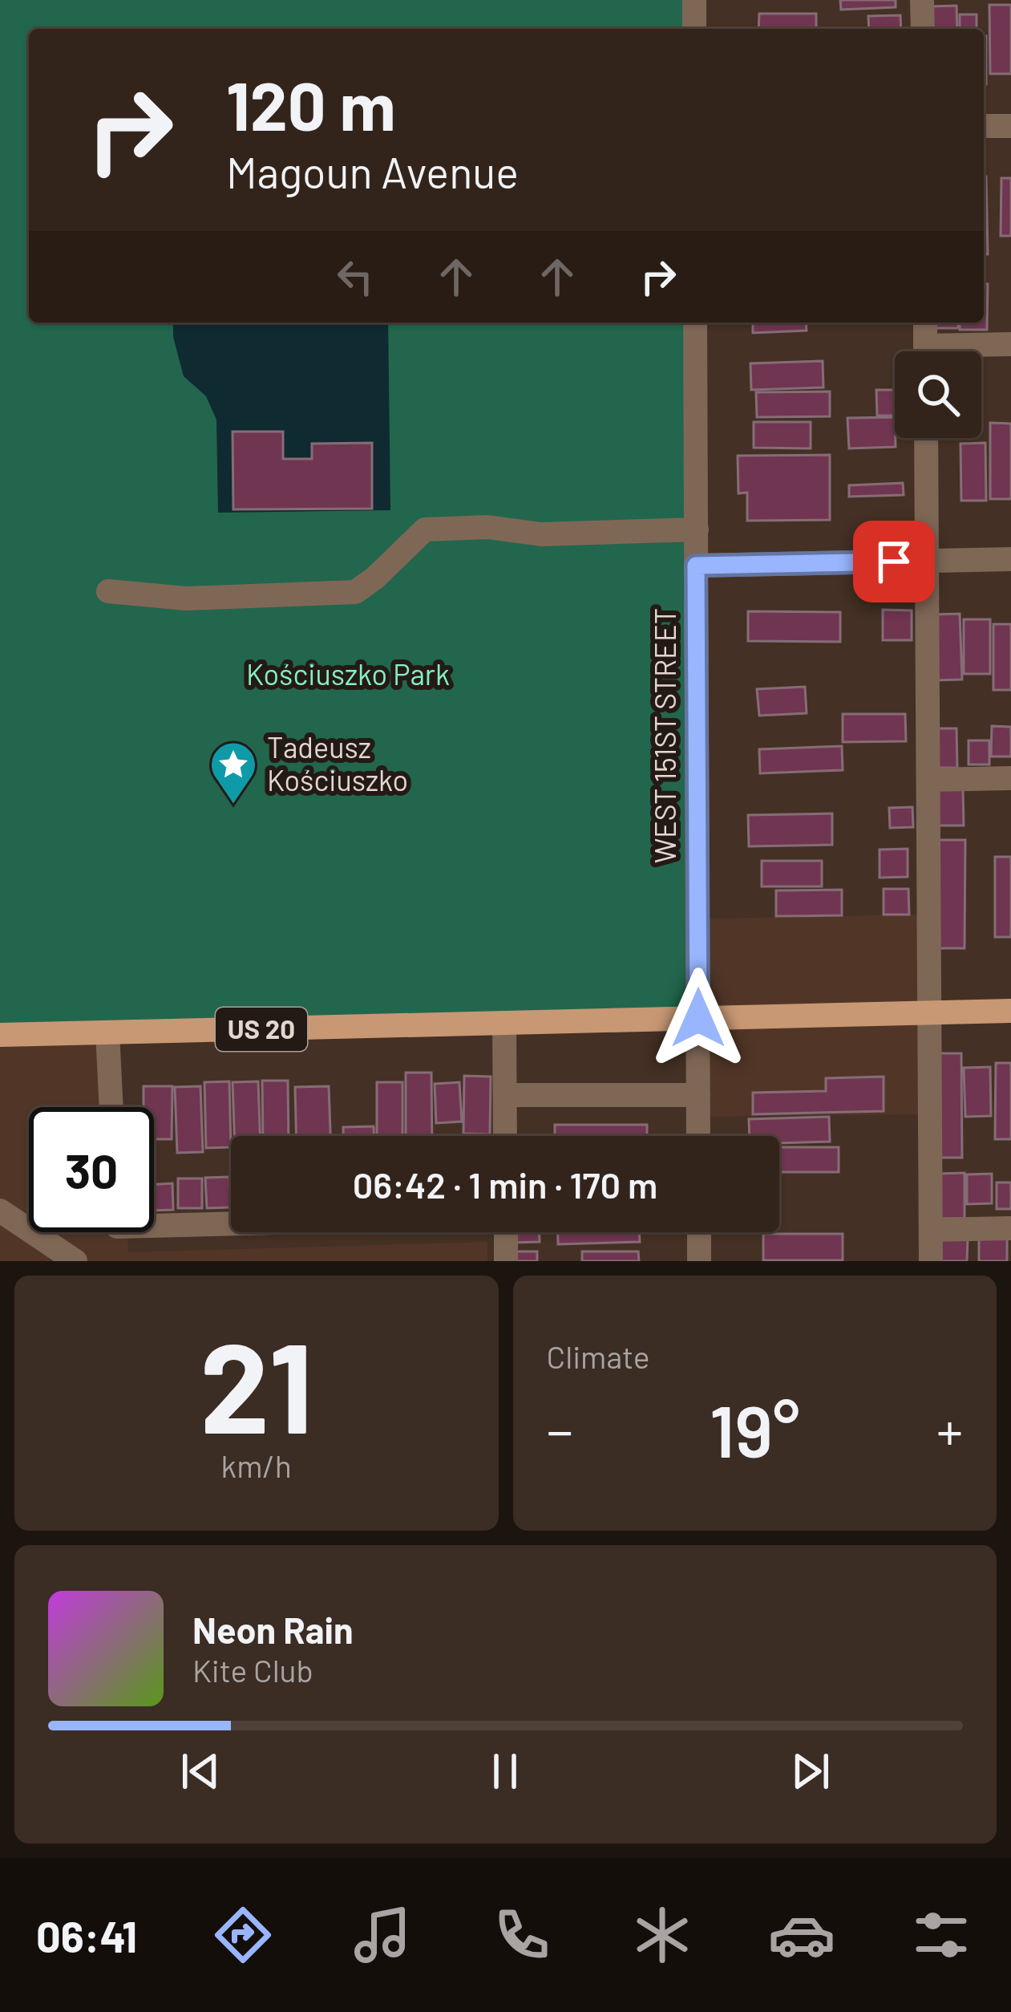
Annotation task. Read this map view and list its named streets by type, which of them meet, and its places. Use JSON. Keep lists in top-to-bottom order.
{
  "streets": {
    "main road": ["US 20"],
    "street": ["WEST 151ST STREET"]
  },
  "crossings": [
    ["WEST 151ST STREET", "US 20"]
  ],
  "parks": ["Kościuszko Park"],
  "places": {
    "place": ["Tadeusz Kościuszko"]
  },
  "page": {
    "turn": ["120 m", "Magoun Avenue"],
    "limit": "30",
    "trip": "06:42 · 1 min · 170 m",
    "tile": [
      ["21", "km/h"],
      "Climate"
    ],
    "heat": ["−", "19°", "+"],
    "song": ["Neon Rain", "Kite Club"],
    "tabs": "06:41"
  }
}
